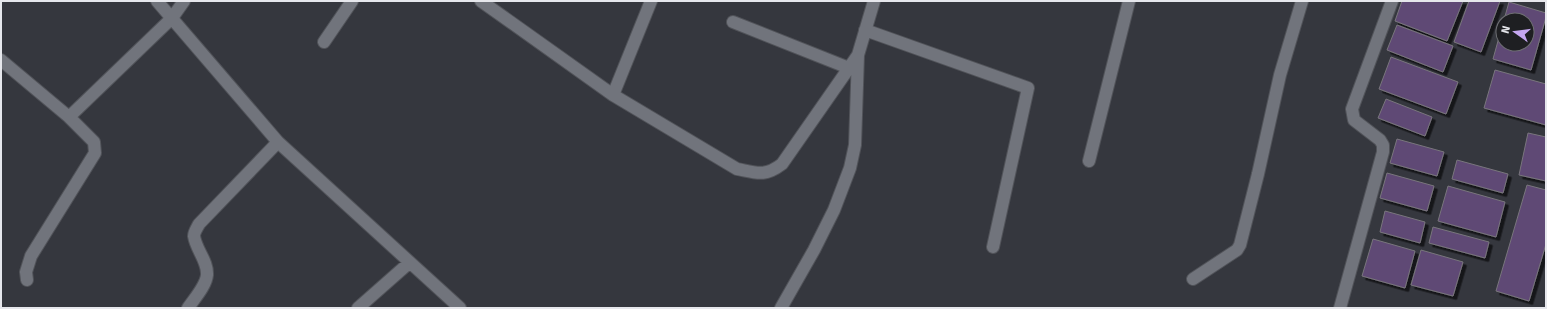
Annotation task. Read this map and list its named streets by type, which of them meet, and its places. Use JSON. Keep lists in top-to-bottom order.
{
  "north": "left"
}
